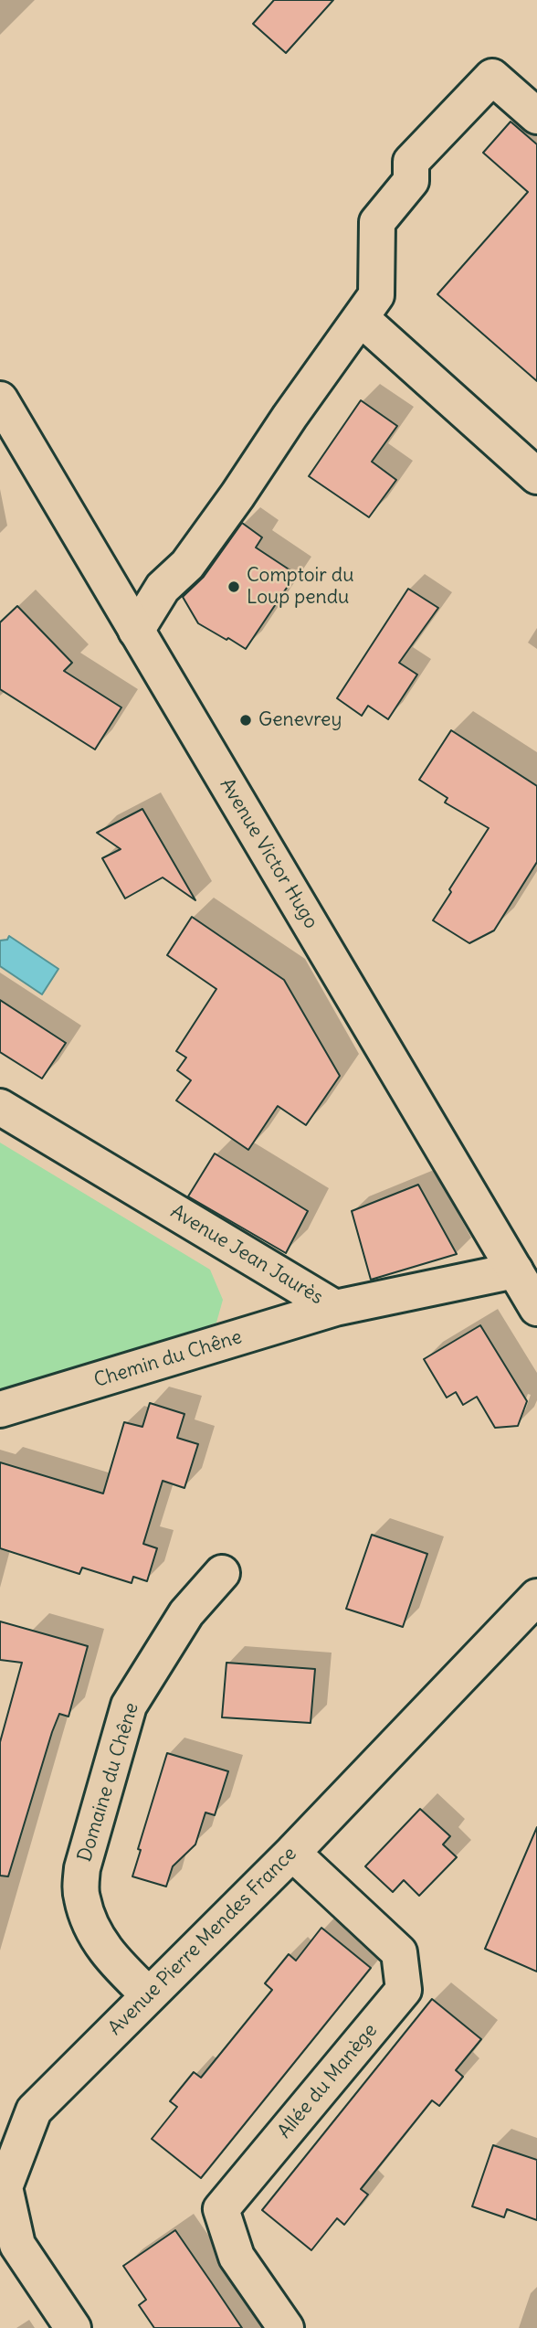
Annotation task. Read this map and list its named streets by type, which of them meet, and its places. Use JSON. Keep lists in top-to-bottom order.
{
  "streets": {
    "street": [
      "Avenue Victor Hugo",
      "Avenue Jean Jaurès",
      "Chemin du Chêne",
      "Domaine du Chêne",
      "Avenue Pierre Mendes France",
      "Allée du Manège"
    ]
  },
  "crossings": [
    ["Avenue Victor Hugo", "Avenue Jean Jaurès"],
    ["Avenue Jean Jaurès", "Chemin du Chêne"],
    ["Domaine du Chêne", "Avenue Pierre Mendes France"],
    ["Avenue Pierre Mendes France", "Allée du Manège"]
  ],
  "places": ["Comptoir du Loup pendu", "Genevrey"]
}
